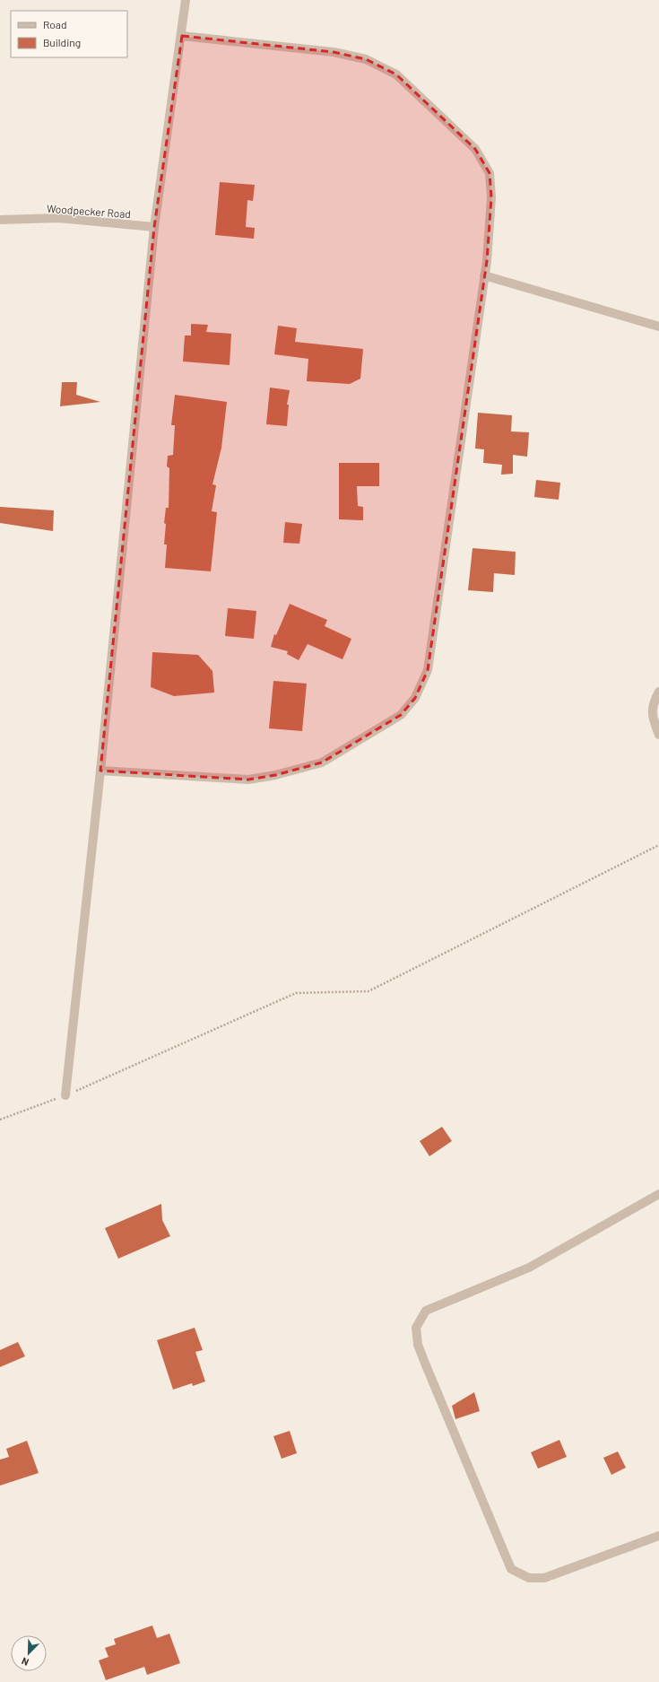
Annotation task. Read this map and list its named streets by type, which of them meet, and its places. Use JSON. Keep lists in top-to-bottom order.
{
  "streets": {
    "street": ["Woodpecker Road"]
  },
  "legend": ["Road", "Building"],
  "north": "bottom left"
}
